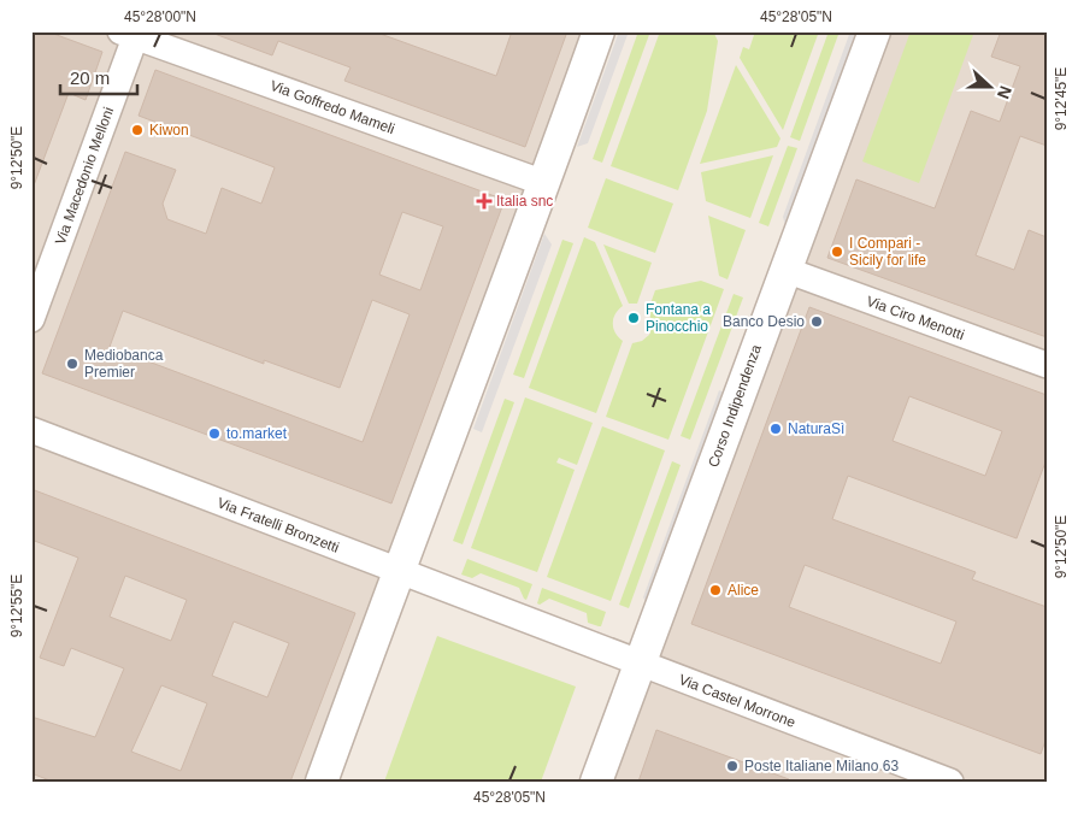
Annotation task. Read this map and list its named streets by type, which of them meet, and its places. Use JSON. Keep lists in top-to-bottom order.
{
  "streets": {
    "street": [
      "Via Goffredo Mameli",
      "Via Macedonio Melloni",
      "Via Ciro Menotti",
      "Corso Indipendenza",
      "Via Fratelli Bronzetti",
      "Via Castel Morrone"
    ]
  },
  "crossings": [
    ["Via Goffredo Mameli", "Via Macedonio Melloni"],
    ["Via Ciro Menotti", "Corso Indipendenza"],
    ["Corso Indipendenza", "Via Castel Morrone"],
    ["Via Fratelli Bronzetti", "Via Castel Morrone"]
  ],
  "places": {
    "other": [
      "Kiwon",
      "I Compari - Sicily for life",
      "Fontana a Pinocchio",
      "Banco Desio",
      "Mediobanca Premier",
      "NaturaSì",
      "to.market",
      "Alice",
      "Poste Italiane Milano 63"
    ],
    "health": ["Italia snc"]
  },
  "scale_bar": "20 m",
  "north": "right",
  "coordinates": [
    "45°28'00\"N",
    "45°28'05\"N",
    "9°12'45\"E",
    "9°12'50\"E",
    "9°12'55\"E"
  ]
}
